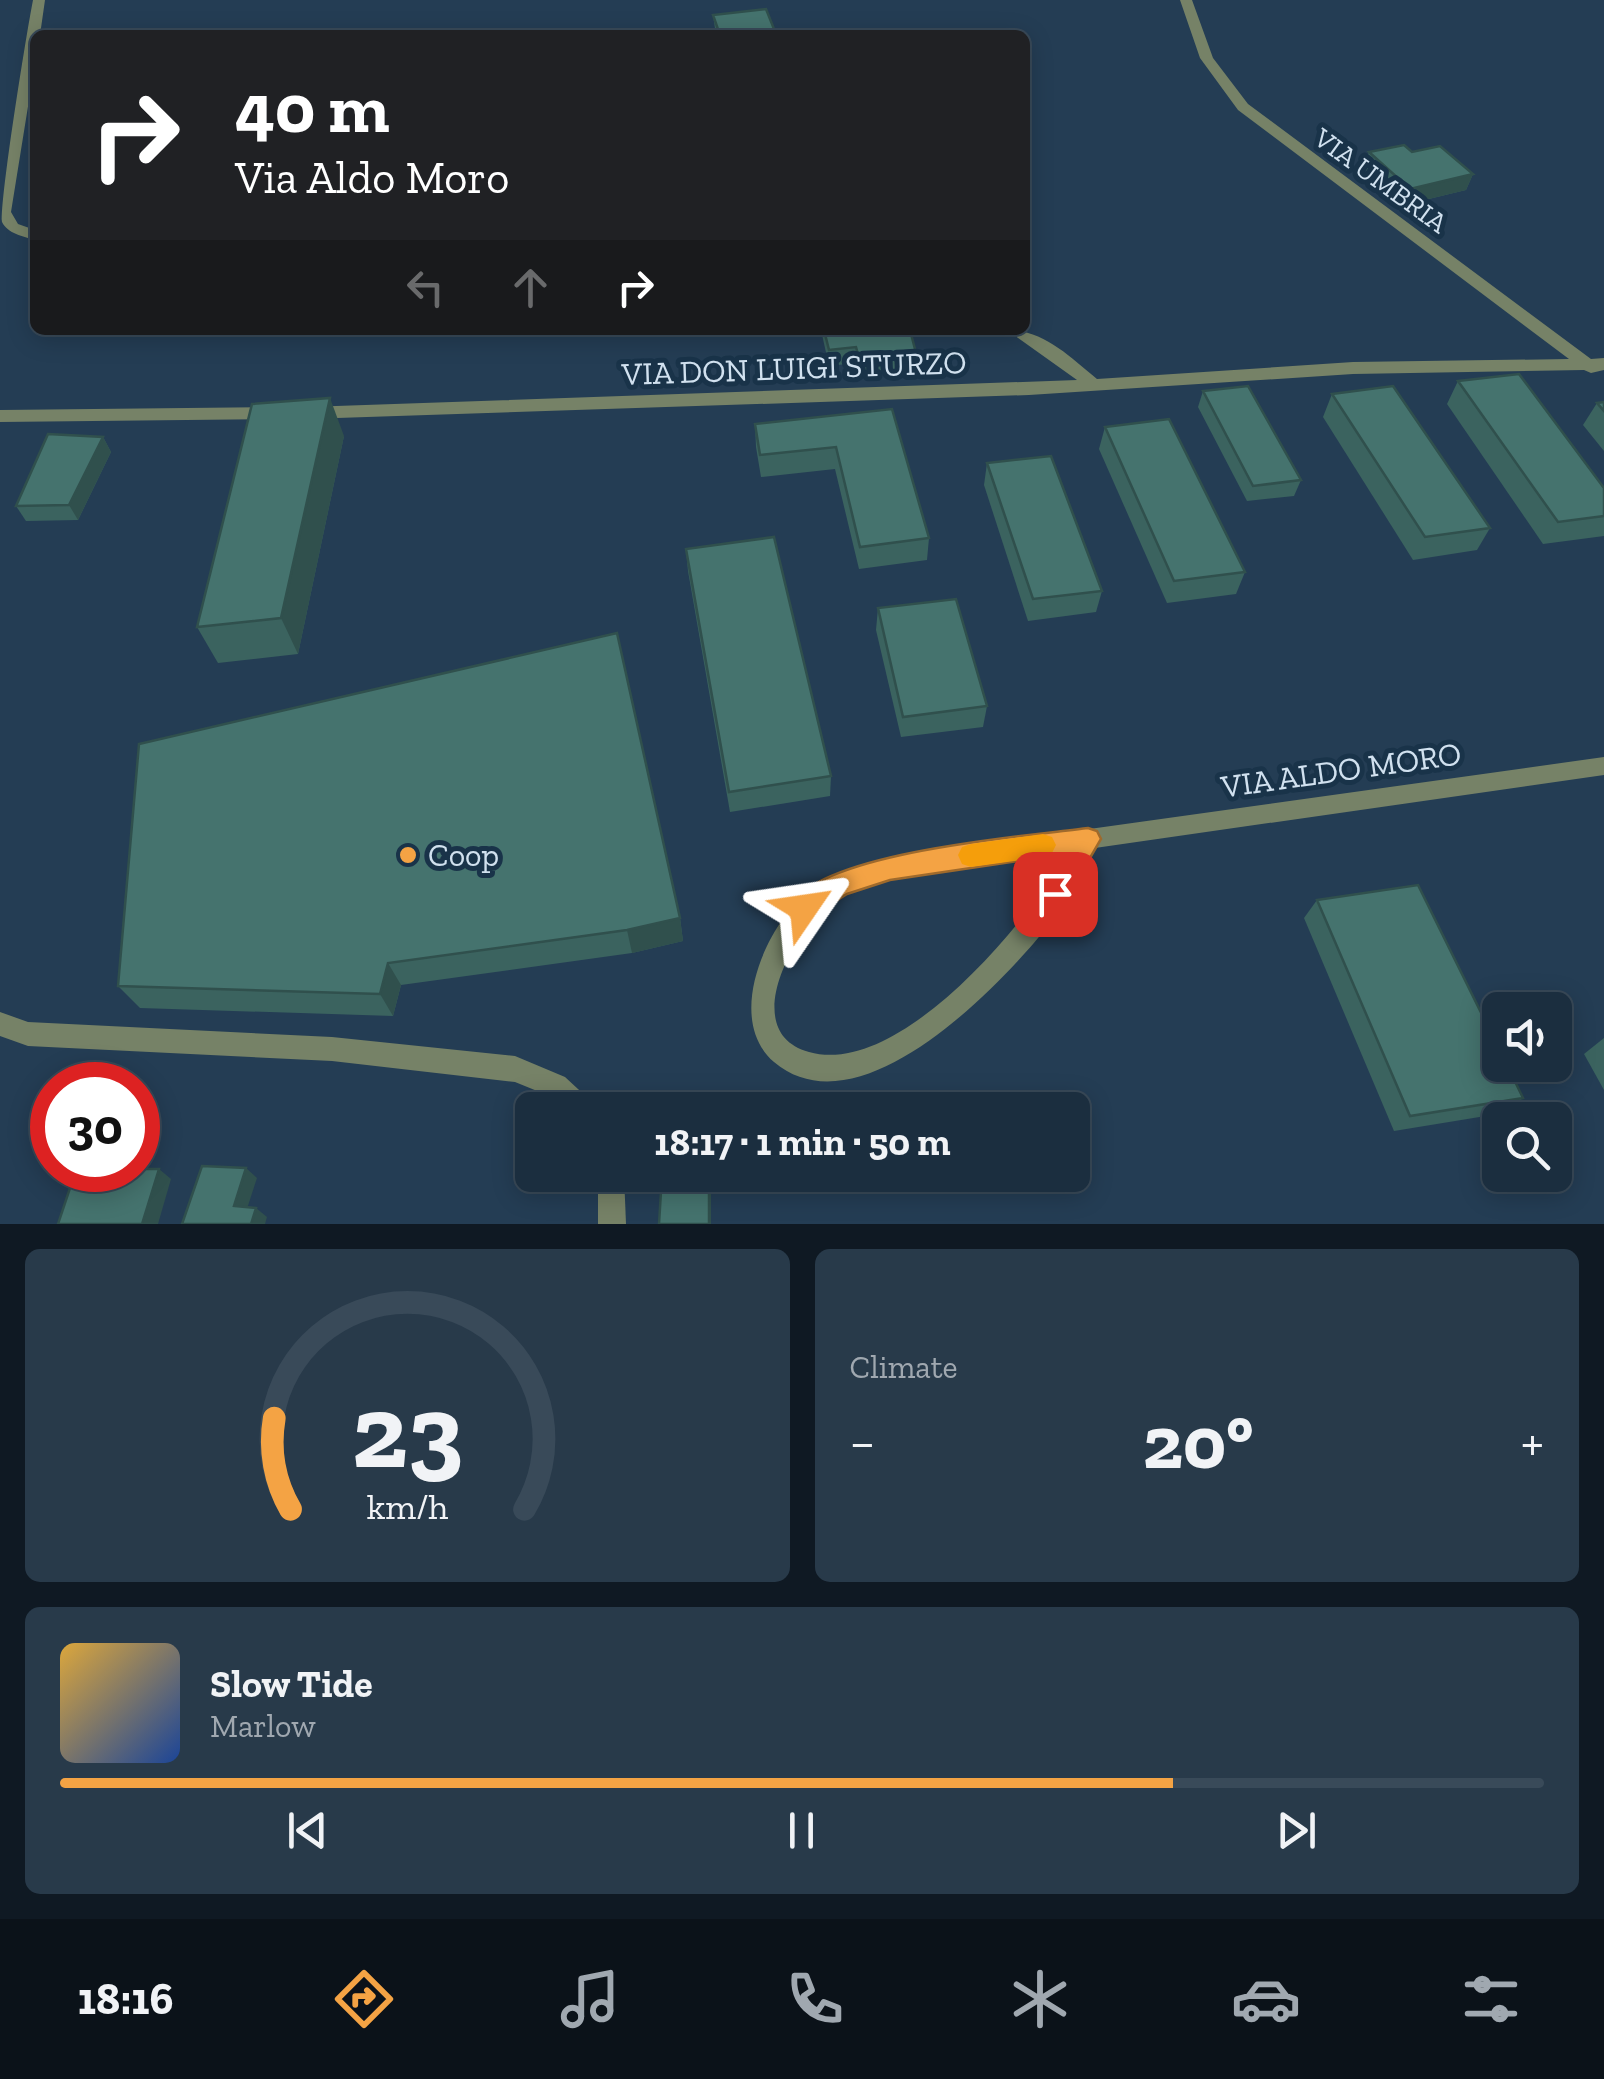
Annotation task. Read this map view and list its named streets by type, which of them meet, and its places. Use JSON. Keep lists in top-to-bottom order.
{
  "streets": {
    "street": ["VIA UMBRIA", "VIA DON LUIGI STURZO", "VIA ALDO MORO"]
  },
  "crossings": [
    ["VIA UMBRIA", "VIA DON LUIGI STURZO"]
  ],
  "places": ["Coop"],
  "page": {
    "turn": ["40 m", "Via Aldo Moro"],
    "limit": "30",
    "trip": "18:17 · 1 min · 50 m",
    "tile": "Climate",
    "heat": ["−", "20°", "+"],
    "song": ["Slow Tide", "Marlow"],
    "tabs": "18:16",
    "gauge": ["23", "km/h"]
  }
}
